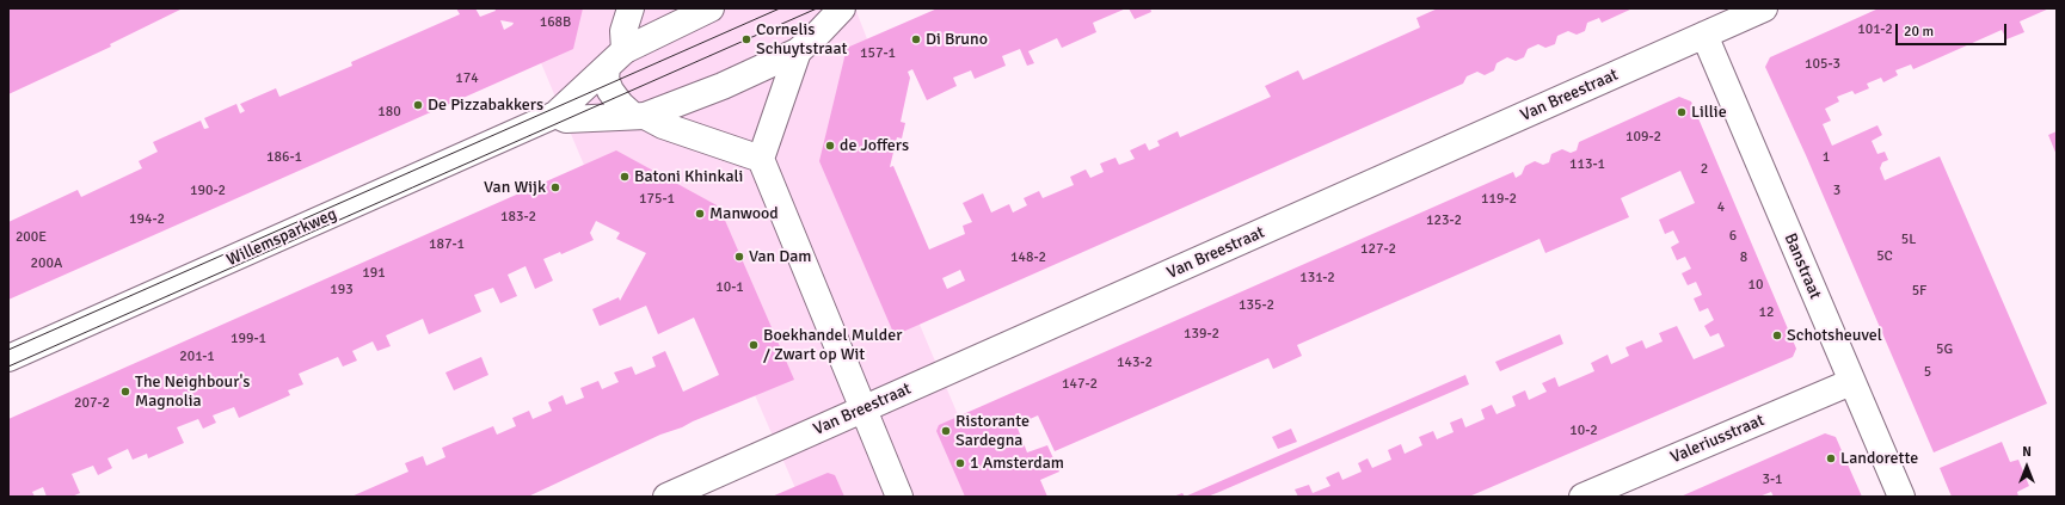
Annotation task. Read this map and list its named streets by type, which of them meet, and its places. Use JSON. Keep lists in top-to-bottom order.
{
  "streets": {
    "street": [
      "Van Breestraat",
      "Willemsparkweg",
      "Banstraat",
      "Valeriusstraat"
    ]
  },
  "crossings": [
    ["Van Breestraat", "Banstraat"],
    ["Banstraat", "Valeriusstraat"]
  ],
  "places": [
    "Cornelis Schuytstraat",
    "Di Bruno",
    "De Pizzabakkers",
    "Lillie",
    "de Joffers",
    "Batoni Khinkali",
    "Van Wijk",
    "Manwood",
    "Van Dam",
    "Schotsheuvel",
    "Boekhandel Mulder / Zwart op Wit",
    "The Neighbour's Magnolia",
    "Ristorante Sardegna",
    "Landorette",
    "1 Amsterdam"
  ],
  "house_numbers": [
    "168B",
    "101-2",
    "157-1",
    "105-3",
    "174",
    "180",
    "109-2",
    "186-1",
    "1",
    "113-1",
    "2",
    "190-2",
    "3",
    "175-1",
    "119-2",
    "4",
    "183-2",
    "194-2",
    "123-2",
    "6",
    "200E",
    "5L",
    "187-1",
    "127-2",
    "5C",
    "148-2",
    "8",
    "200A",
    "191",
    "131-2",
    "10",
    "10-1",
    "193",
    "5F",
    "135-2",
    "12",
    "139-2",
    "199-1",
    "5G",
    "201-1",
    "143-2",
    "5",
    "147-2",
    "207-2",
    "10-2",
    "3-1"
  ],
  "scale_bar": "20 m",
  "north": "top"
}
